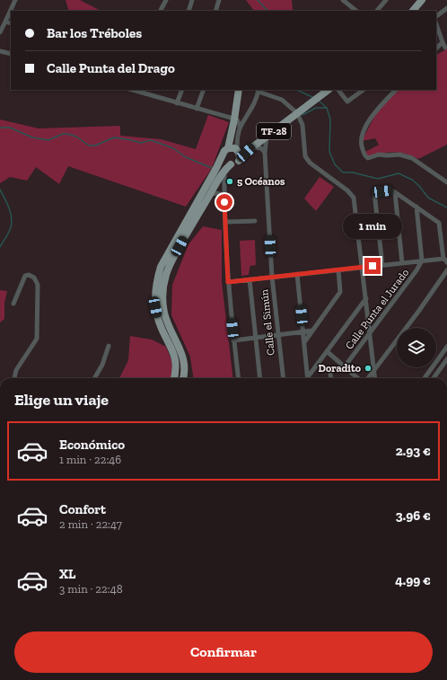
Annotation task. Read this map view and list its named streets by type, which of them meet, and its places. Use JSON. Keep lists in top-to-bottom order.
{
  "streets": {
    "main road": ["TF-28"],
    "street": ["Calle Punta el Jurado", "Calle el Simún"]
  },
  "crossings": [
    ["TF-28", "Calle el Simún"]
  ],
  "places": ["5 Océanos", "Doradito"],
  "page": {
    "banner": ["Bar los Tréboles", "Calle Punta del Drago"],
    "bubble": "1 min",
    "heading": "Elige un viaje",
    "list": [
      {
        "name": "Económico",
        "note": "1 min · 22:46",
        "value": "2.93 €"
      },
      {
        "name": "Confort",
        "note": "2 min · 22:47",
        "value": "3.96 €"
      },
      {
        "name": "XL",
        "note": "3 min · 22:48",
        "value": "4.99 €"
      }
    ],
    "buttons": "Confirmar"
  }
}
